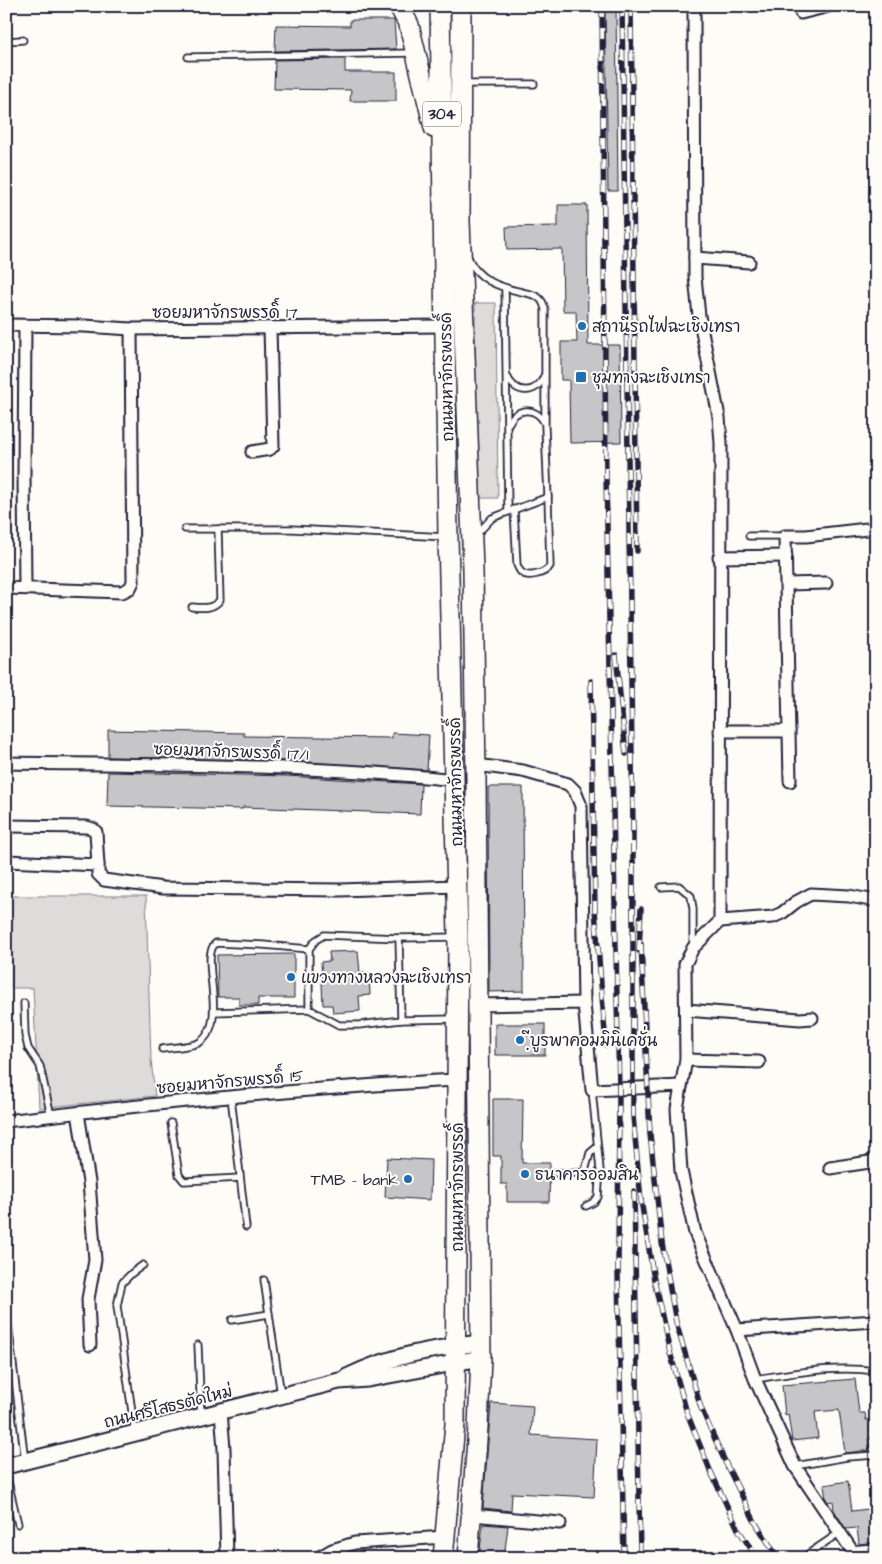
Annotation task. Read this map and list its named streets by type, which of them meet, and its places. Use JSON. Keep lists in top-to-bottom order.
{
  "streets": {
    "main road": ["304", "ถนนมหาจักรพรรดิ์"],
    "street": [
      "ซอยมหาจักรพรรดิ์ 17",
      "ซอยมหาจักรพรรดิ์ 17/1",
      "ซอยมหาจักรพรรดิ์ 15",
      "ถนนศรีโสธรตัดใหม่"
    ]
  },
  "crossings": [
    ["ซอยมหาจักรพรรดิ์ 17", "ถนนมหาจักรพรรดิ์"],
    ["ถนนมหาจักรพรรดิ์", "ซอยมหาจักรพรรดิ์ 17/1"],
    ["ถนนมหาจักรพรรดิ์", "ซอยมหาจักรพรรดิ์ 15"],
    ["ถนนมหาจักรพรรดิ์", "ถนนศรีโสธรตัดใหม่"]
  ],
  "places": {
    "other": [
      "สถานีรถไฟฉะเชิงเทรา",
      "แขวงทางหลวงฉะเชิงเทรา",
      "ฺีบูรพาคอมมินิเคชั่น",
      "ธนาคารออมสิน",
      "TMB - bank"
    ],
    "transit": ["ชุมทางฉะเชิงเทรา"]
  }
}
